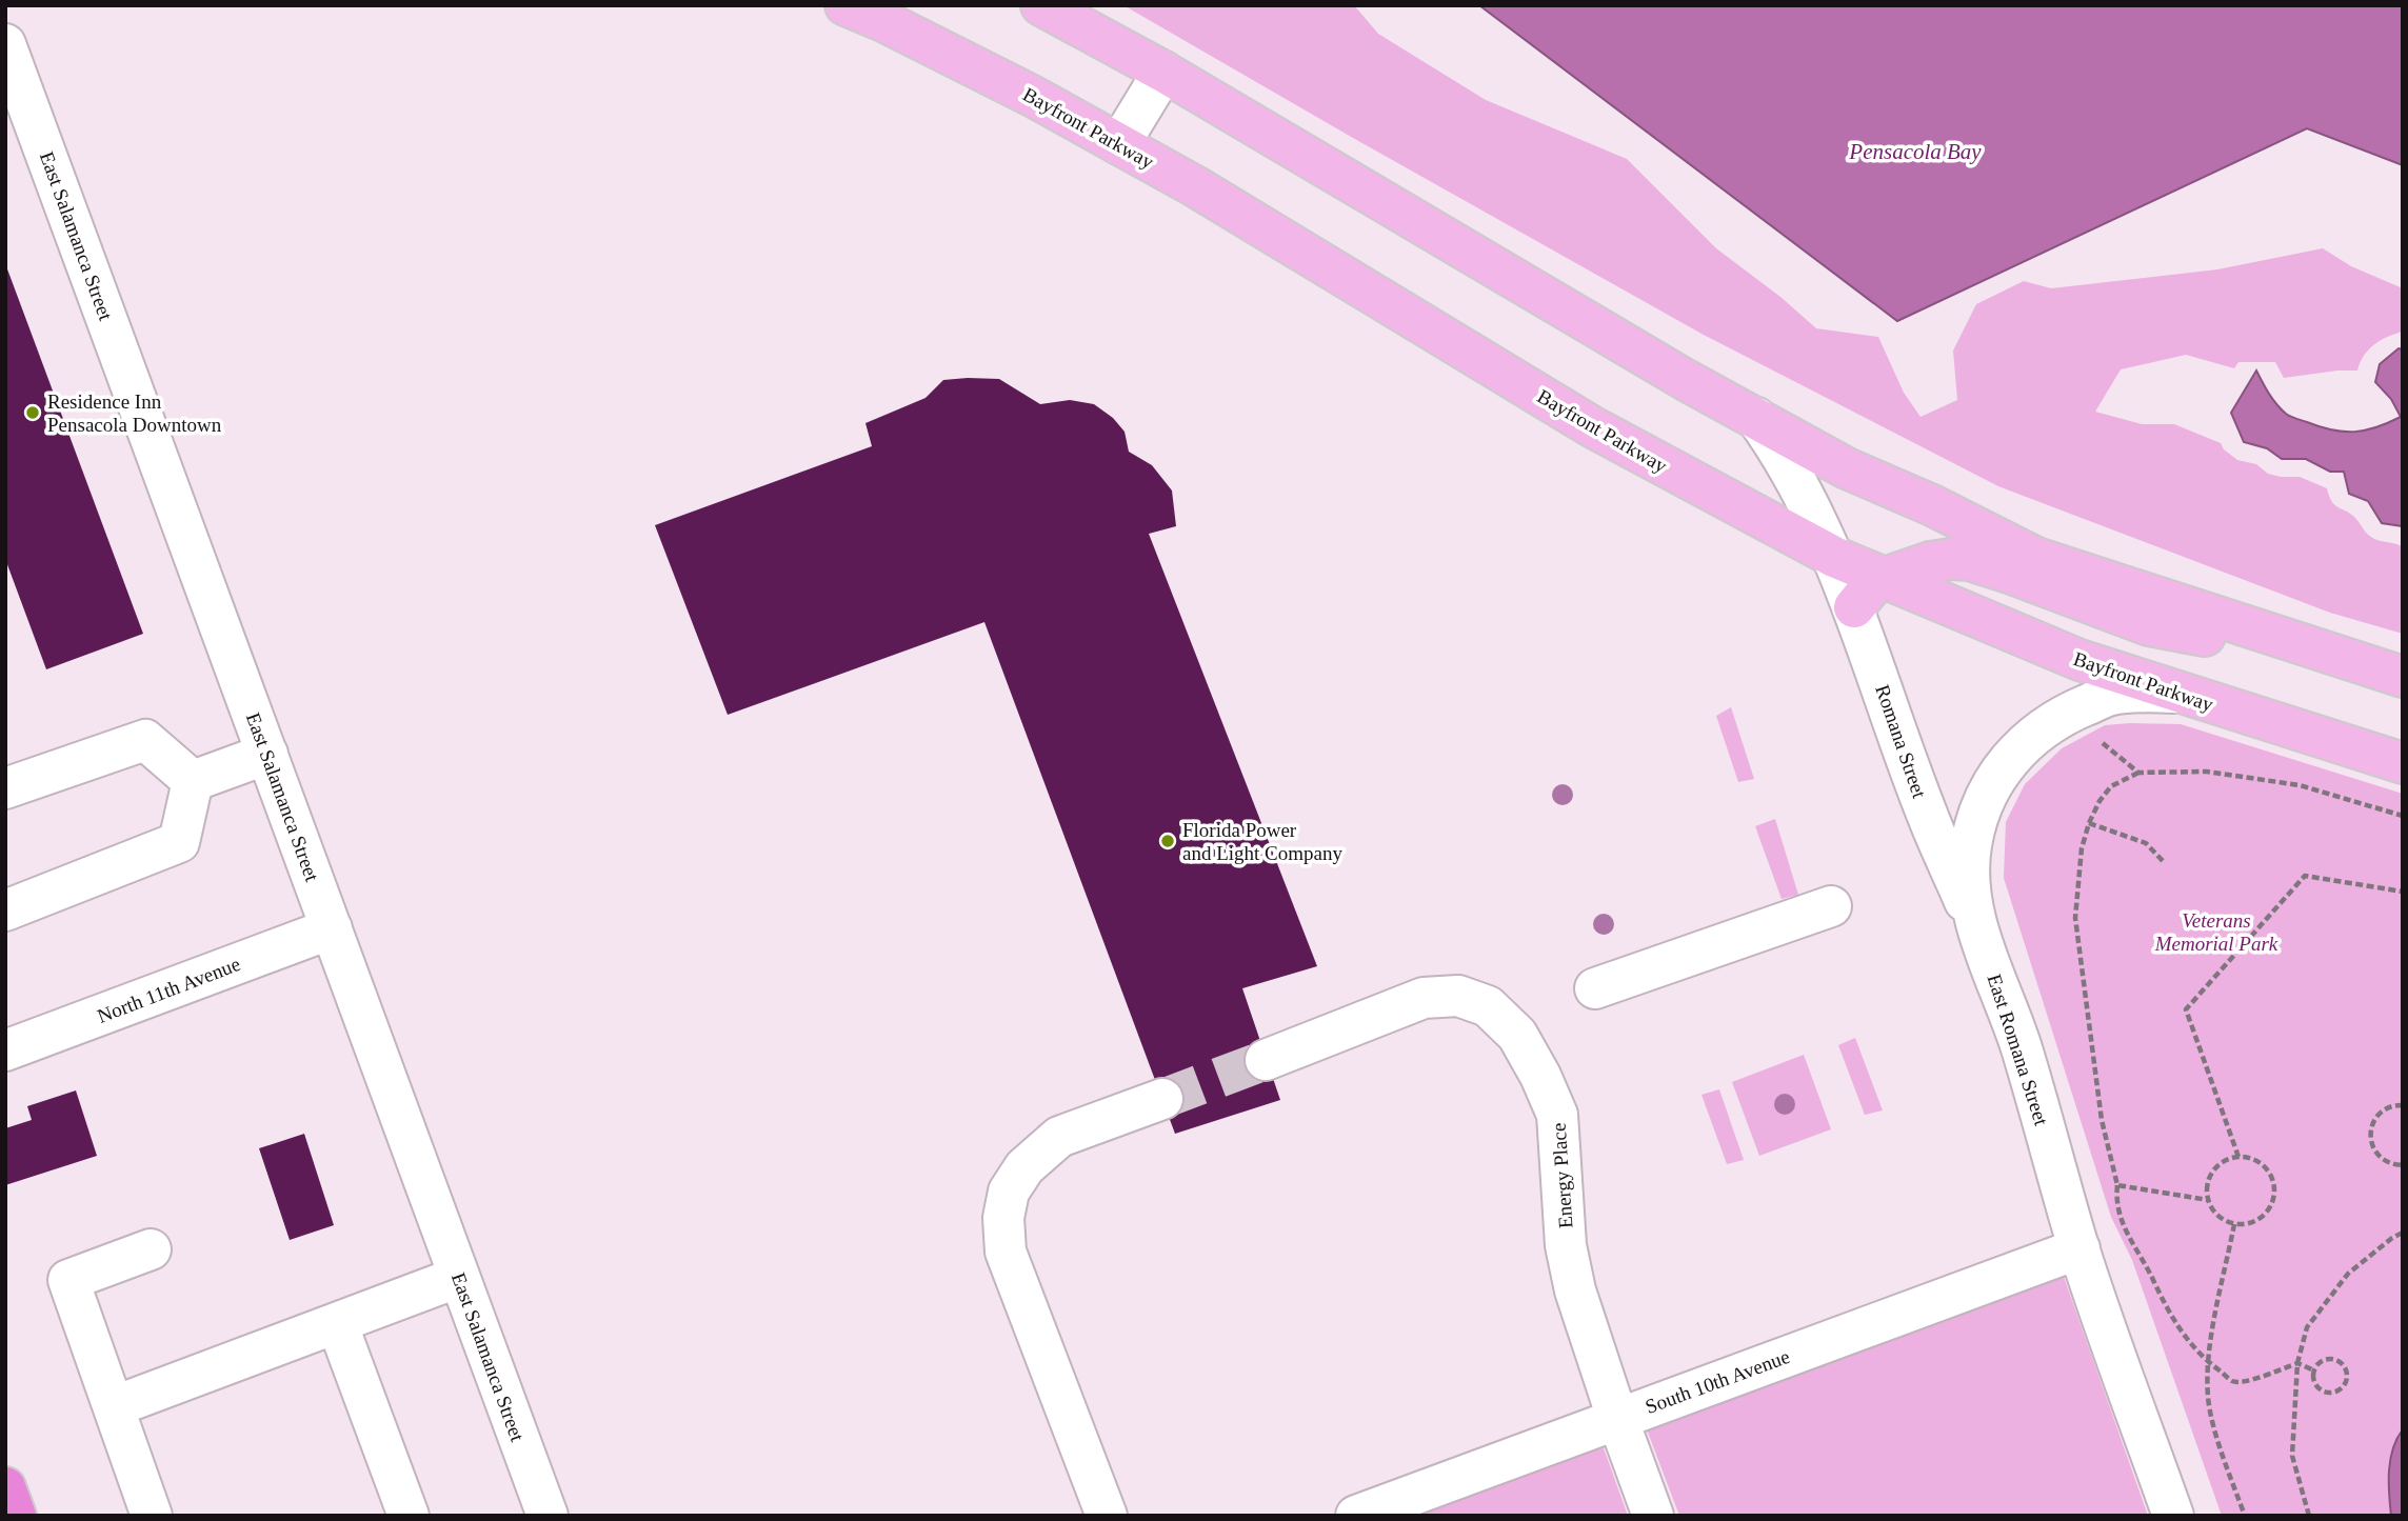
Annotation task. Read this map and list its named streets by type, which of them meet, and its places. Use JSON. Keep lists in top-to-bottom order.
{
  "streets": {
    "main road": ["Bayfront Parkway"],
    "street": [
      "East Salamanca Street",
      "Romana Street",
      "North 11th Avenue",
      "East Romana Street",
      "Energy Place",
      "South 10th Avenue"
    ]
  },
  "crossings": [
    ["Bayfront Parkway", "Romana Street"],
    ["Bayfront Parkway", "East Romana Street"],
    ["East Salamanca Street", "North 11th Avenue"],
    ["Romana Street", "East Romana Street"],
    ["East Romana Street", "South 10th Avenue"],
    ["Energy Place", "South 10th Avenue"]
  ],
  "water": ["Pensacola Bay"],
  "parks": ["Veterans Memorial Park"],
  "places": ["Residence Inn Pensacola Downtown", "Florida Power and Light Company"]
}
